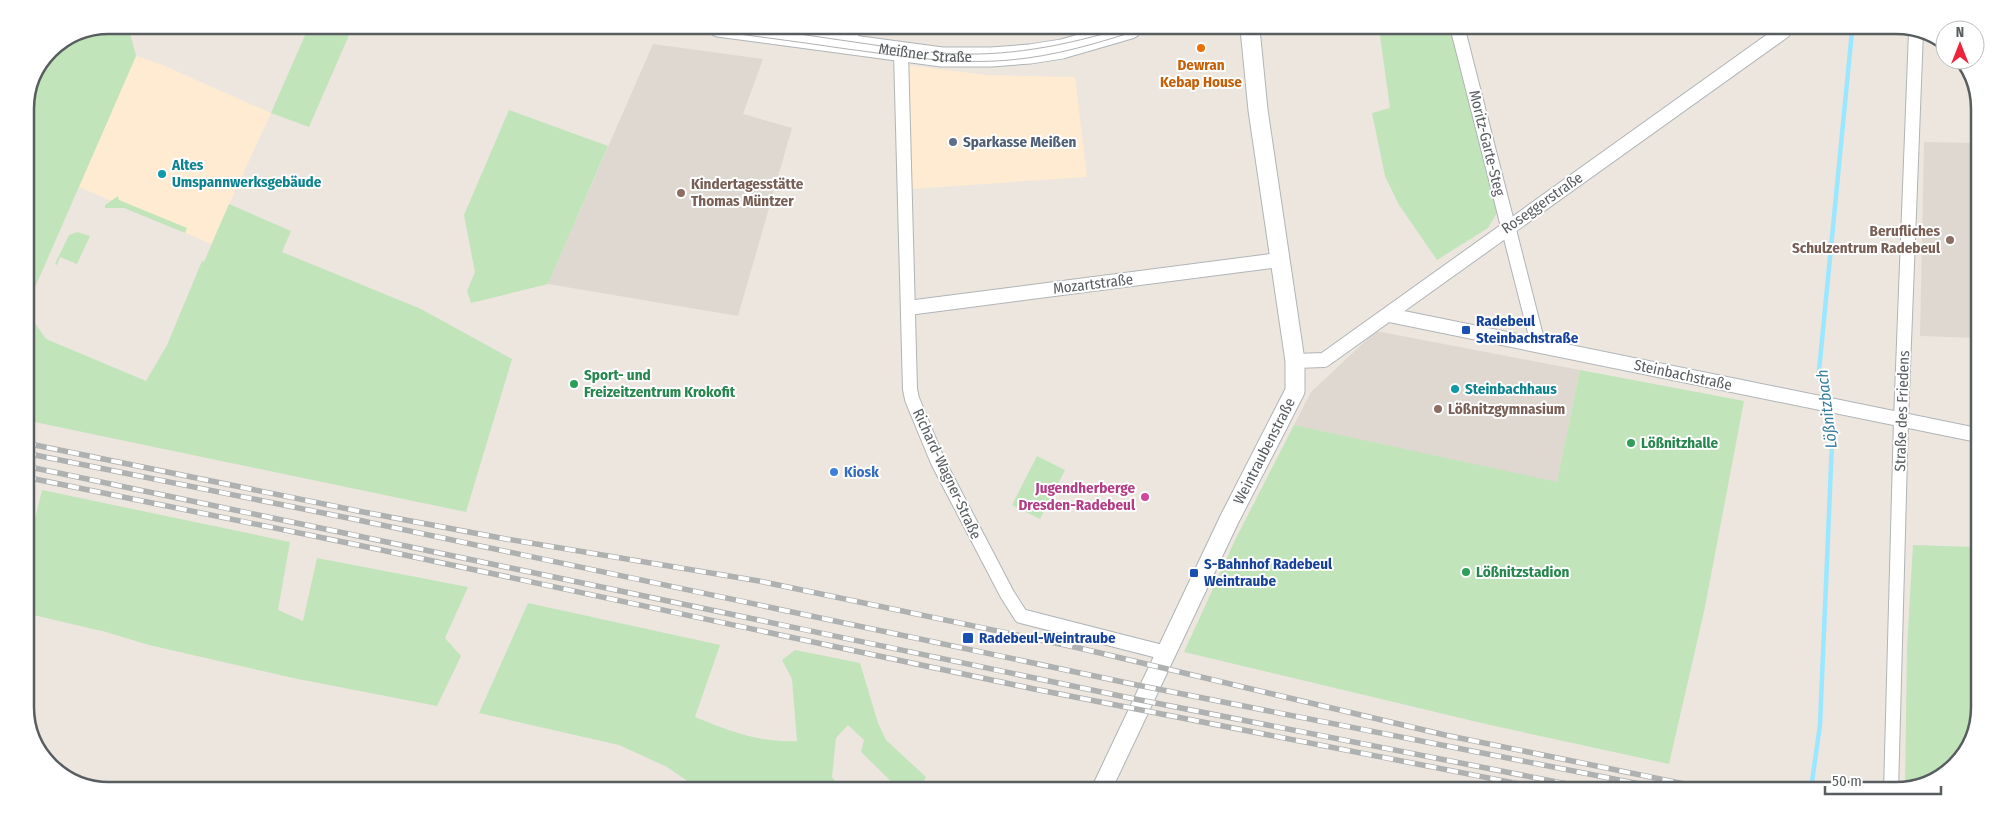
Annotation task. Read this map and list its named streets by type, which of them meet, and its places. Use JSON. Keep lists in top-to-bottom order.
{
  "streets": {
    "street": [
      "Meißner Straße",
      "Moritz-Garte-Steg",
      "Roseggerstraße",
      "Mozartstraße",
      "Steinbachstraße",
      "Straße des Friedens",
      "Weintraubenstraße",
      "Richard-Wagner-Straße"
    ]
  },
  "crossings": [
    ["Meißner Straße", "Richard-Wagner-Straße"],
    ["Moritz-Garte-Steg", "Roseggerstraße"],
    ["Moritz-Garte-Steg", "Steinbachstraße"],
    ["Roseggerstraße", "Steinbachstraße"],
    ["Roseggerstraße", "Weintraubenstraße"],
    ["Mozartstraße", "Weintraubenstraße"],
    ["Mozartstraße", "Richard-Wagner-Straße"],
    ["Steinbachstraße", "Straße des Friedens"],
    ["Weintraubenstraße", "Richard-Wagner-Straße"]
  ],
  "water": ["Lößnitzbach"],
  "places": {
    "other": [
      "Dewran Kebap House",
      "Sparkasse Meißen",
      "Altes Umspannwerksgebäude",
      "Kindertagesstätte Thomas Müntzer",
      "Berufliches Schulzentrum Radebeul",
      "Sport- und Freizeitzentrum Krokofit",
      "Steinbachhaus",
      "Lößnitzgymnasium",
      "Lößnitzhalle",
      "Kiosk",
      "Jugendherberge Dresden-Radebeul",
      "Lößnitzstadion"
    ],
    "transit": ["Radebeul Steinbachstraße", "S-Bahnhof Radebeul Weintraube", "Radebeul-Weintraube"]
  },
  "scale_bar": "50 m",
  "north": "top"
}
